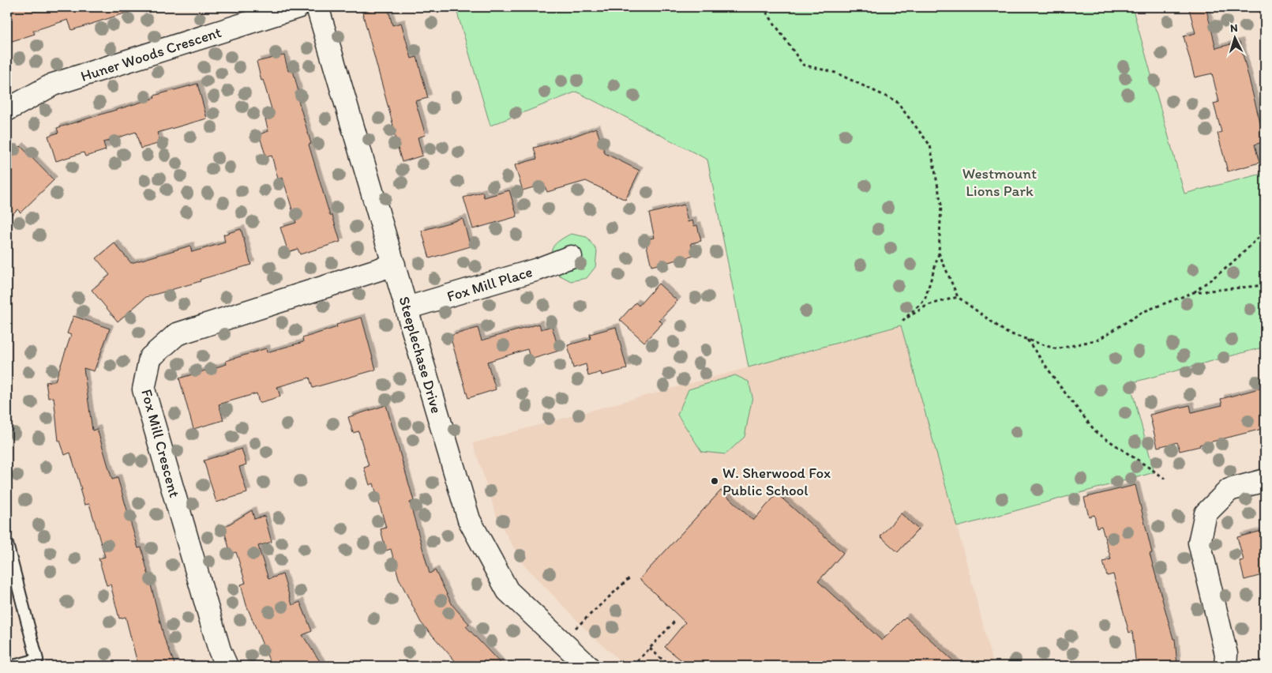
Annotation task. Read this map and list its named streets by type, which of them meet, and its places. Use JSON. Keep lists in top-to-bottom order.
{
  "streets": {
    "street": [
      "Huner Woods Crescent",
      "Fox Mill Place",
      "Steeplechase Drive",
      "Fox Mill Crescent"
    ]
  },
  "crossings": [
    ["Fox Mill Place", "Steeplechase Drive"],
    ["Steeplechase Drive", "Fox Mill Crescent"]
  ],
  "parks": ["Westmount Lions Park"],
  "places": ["W. Sherwood Fox Public School"],
  "north": "top"
}
